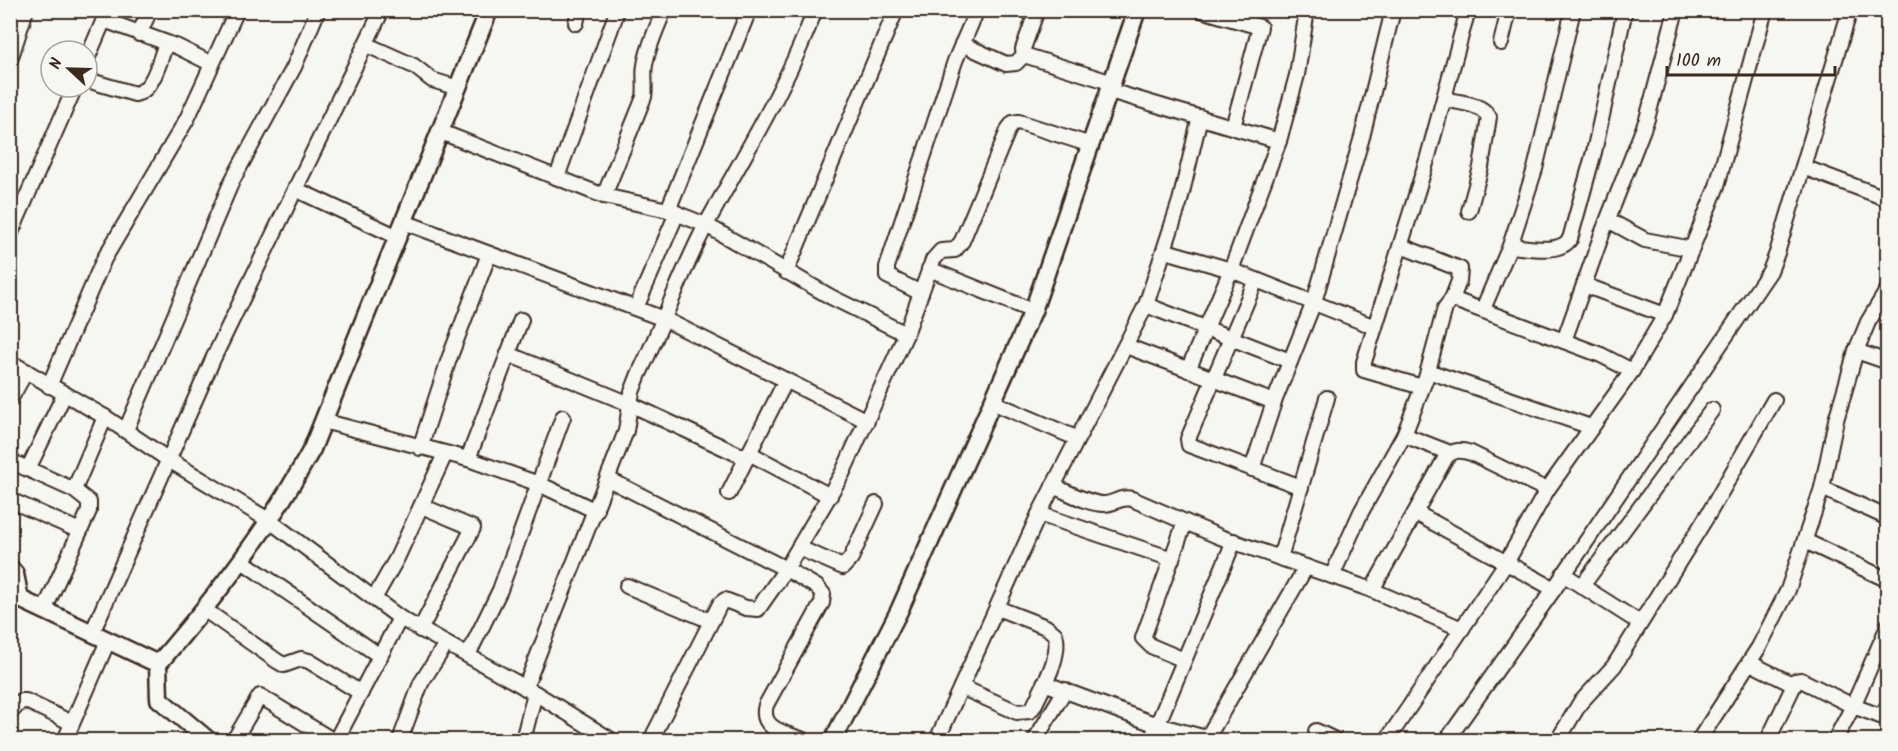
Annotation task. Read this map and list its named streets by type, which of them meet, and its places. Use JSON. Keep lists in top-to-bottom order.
{
  "scale_bar": "100 m",
  "north": "left"
}
